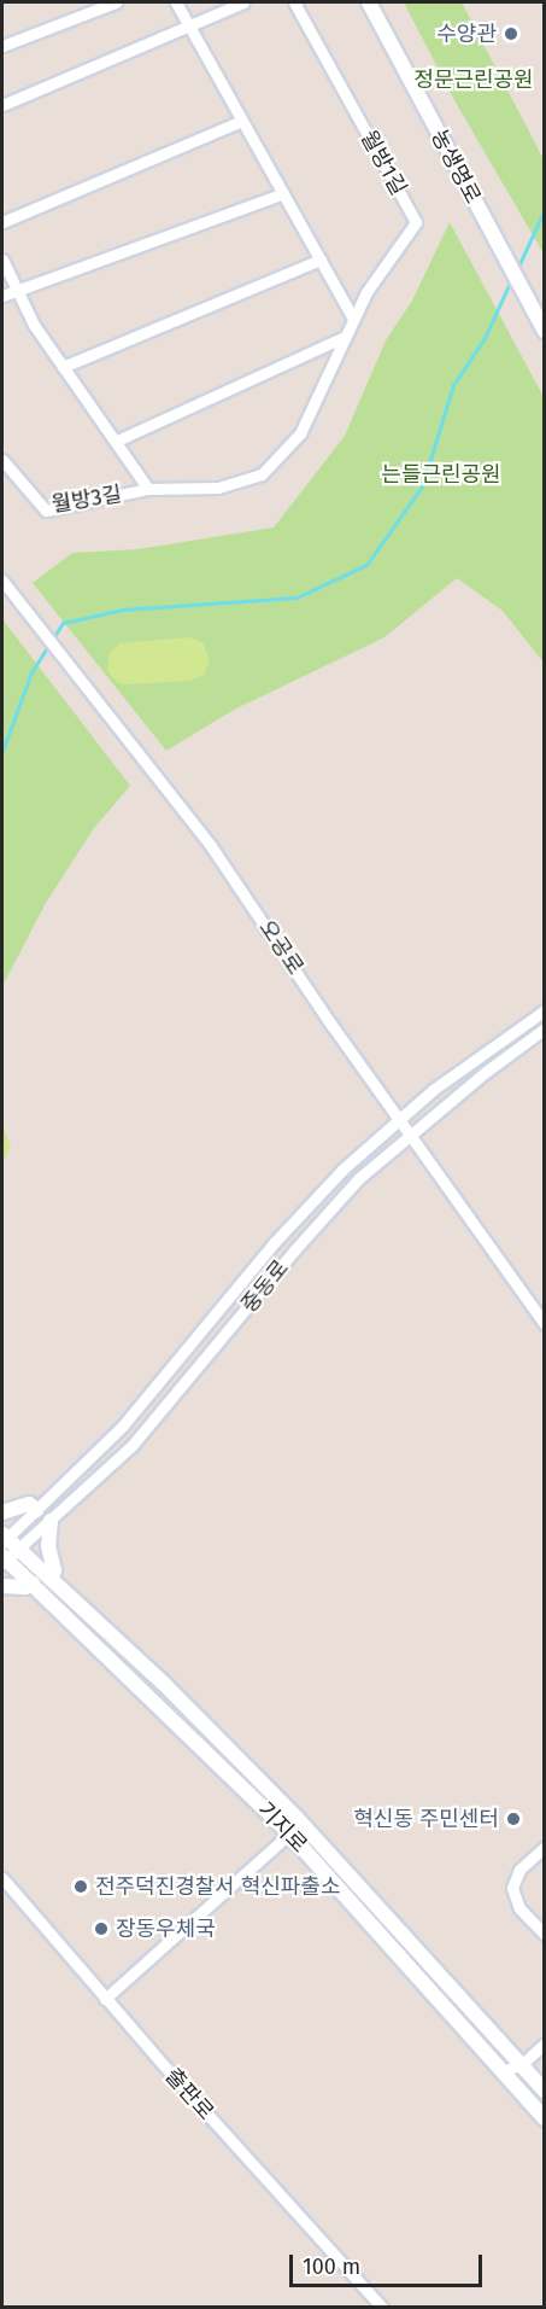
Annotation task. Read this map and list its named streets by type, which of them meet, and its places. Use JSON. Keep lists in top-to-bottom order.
{
  "streets": {
    "street": [
      "월방1길",
      "농생명로",
      "월방3길",
      "오공로",
      "중동로",
      "기지로",
      "출판로"
    ]
  },
  "crossings": [
    ["월방1길", "월방3길"],
    ["오공로", "중동로"],
    ["중동로", "기지로"]
  ],
  "parks": ["정문근린공원", "는들근린공원"],
  "places": [
    "수양관",
    "혁신동 주민센터",
    "전주덕진경찰서 혁신파출소",
    "장동우체국"
  ],
  "scale_bar": "100 m"
}
